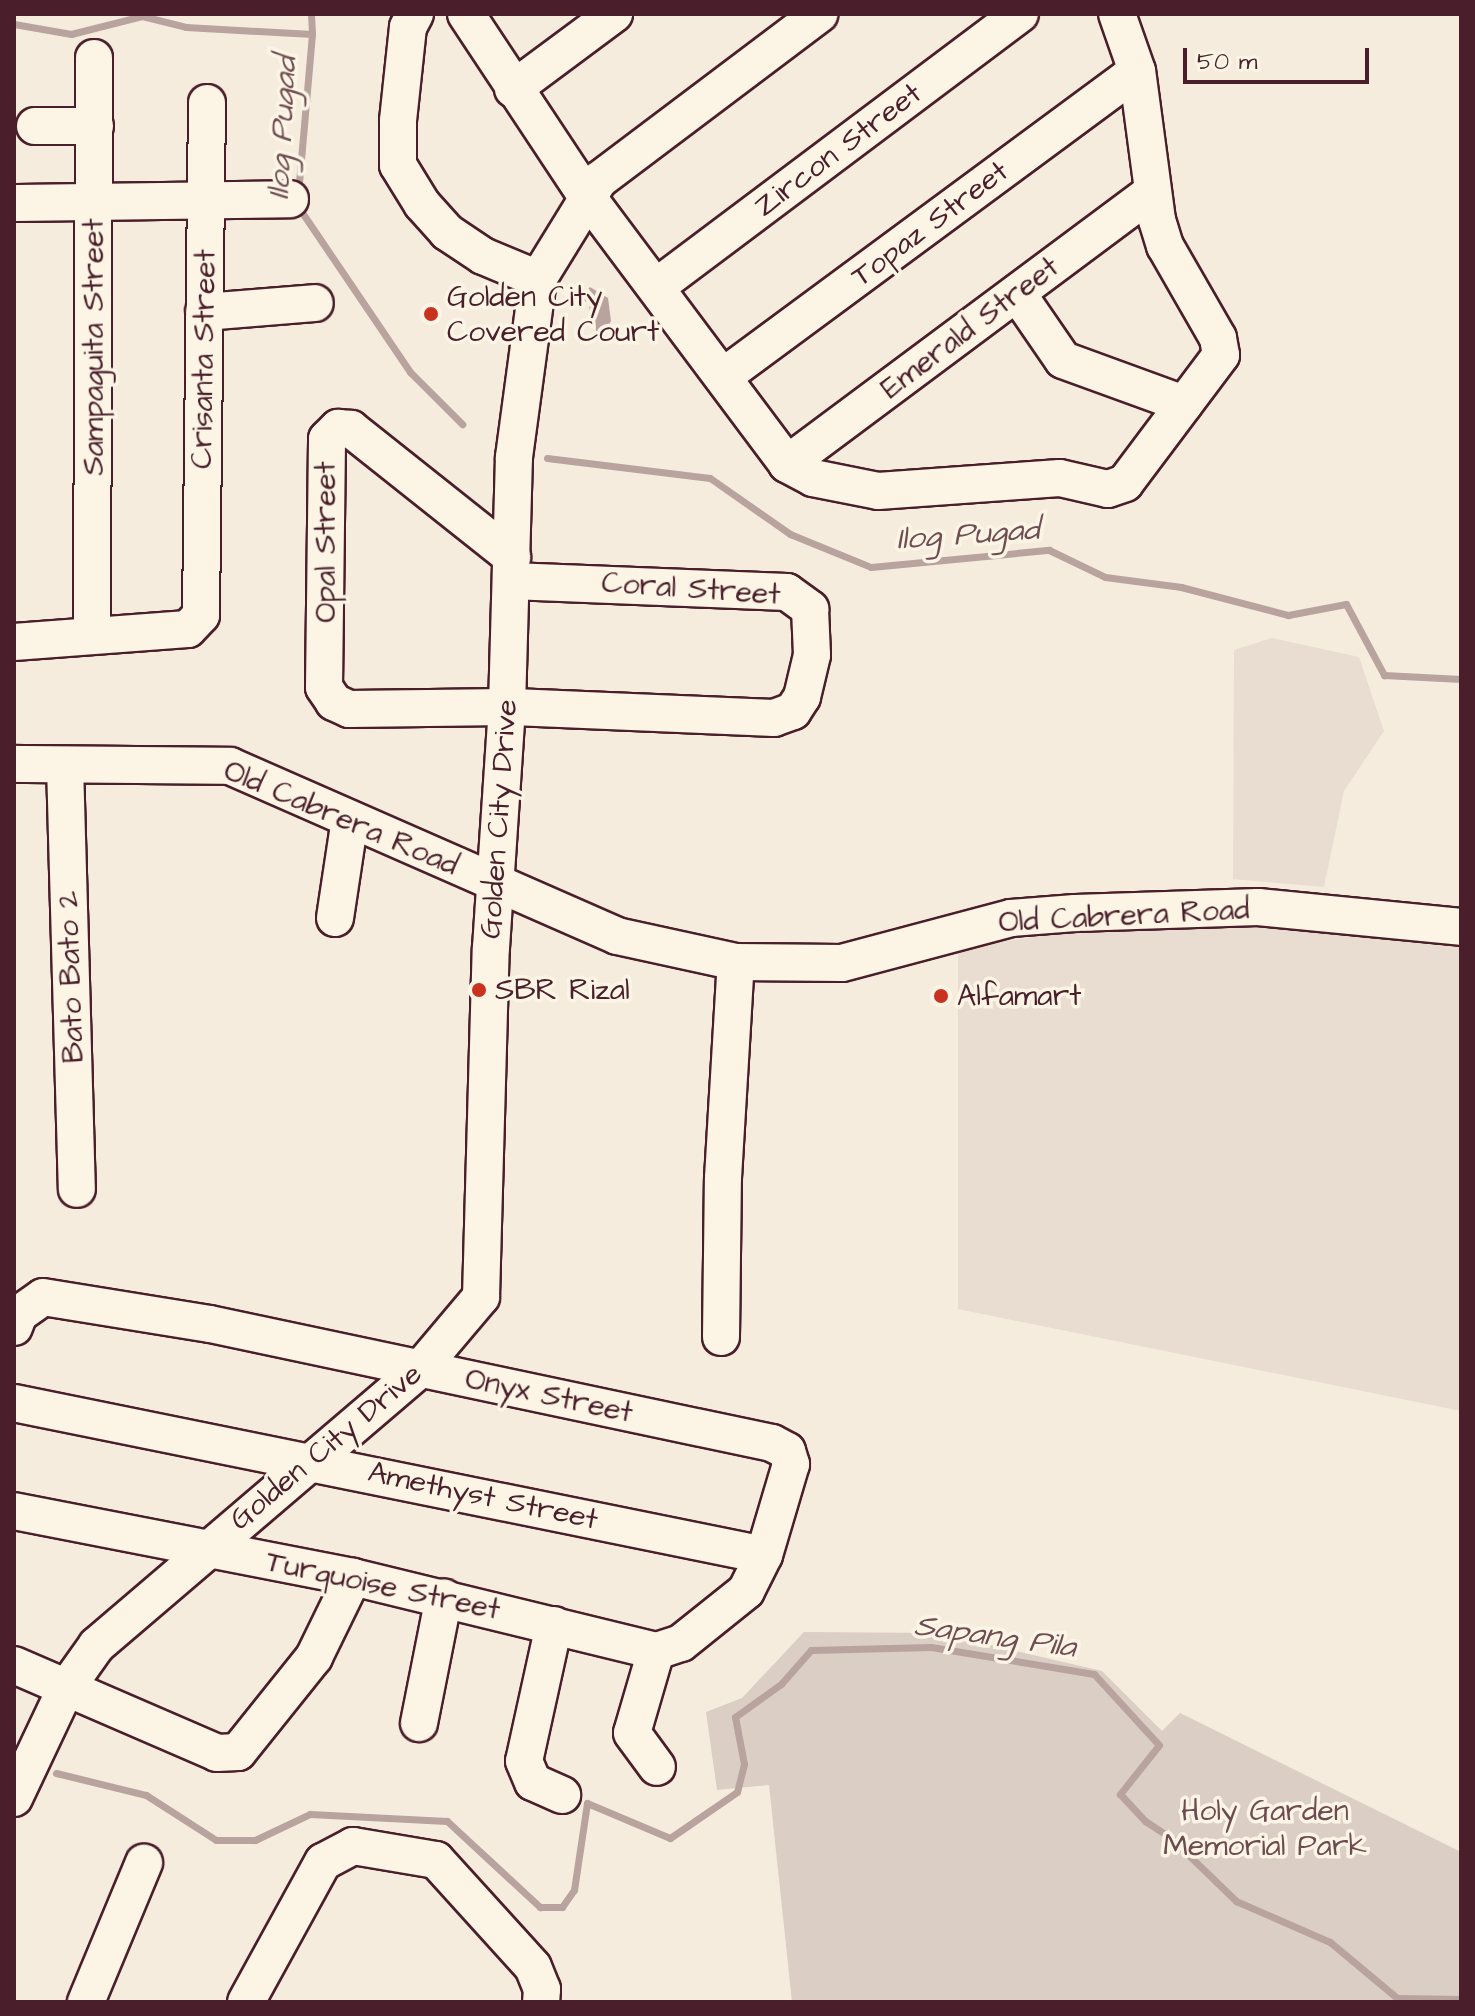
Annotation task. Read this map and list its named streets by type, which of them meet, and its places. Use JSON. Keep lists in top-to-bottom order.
{
  "streets": {
    "street": [
      "Zircon Street",
      "Topaz Street",
      "Emerald Street",
      "Sampaguita Street",
      "Crisanta Street",
      "Opal Street",
      "Coral Street",
      "Old Cabrera Road",
      "Golden City Drive",
      "Bato Bato 2",
      "Onyx Street",
      "Amethyst Street",
      "Turquoise Street"
    ]
  },
  "crossings": [
    ["Sampaguita Street", "Crisanta Street"],
    ["Opal Street", "Coral Street"],
    ["Opal Street", "Golden City Drive"],
    ["Coral Street", "Golden City Drive"],
    ["Old Cabrera Road", "Golden City Drive"],
    ["Old Cabrera Road", "Bato Bato 2"],
    ["Golden City Drive", "Onyx Street"],
    ["Golden City Drive", "Amethyst Street"],
    ["Golden City Drive", "Turquoise Street"],
    ["Onyx Street", "Amethyst Street"]
  ],
  "water": ["Ilog Pugad", "Sapang Pila"],
  "parks": ["Holy Garden Memorial Park"],
  "places": ["Golden City Covered Court", "SBR Rizal", "Alfamart"],
  "scale_bar": "50 m"
}
